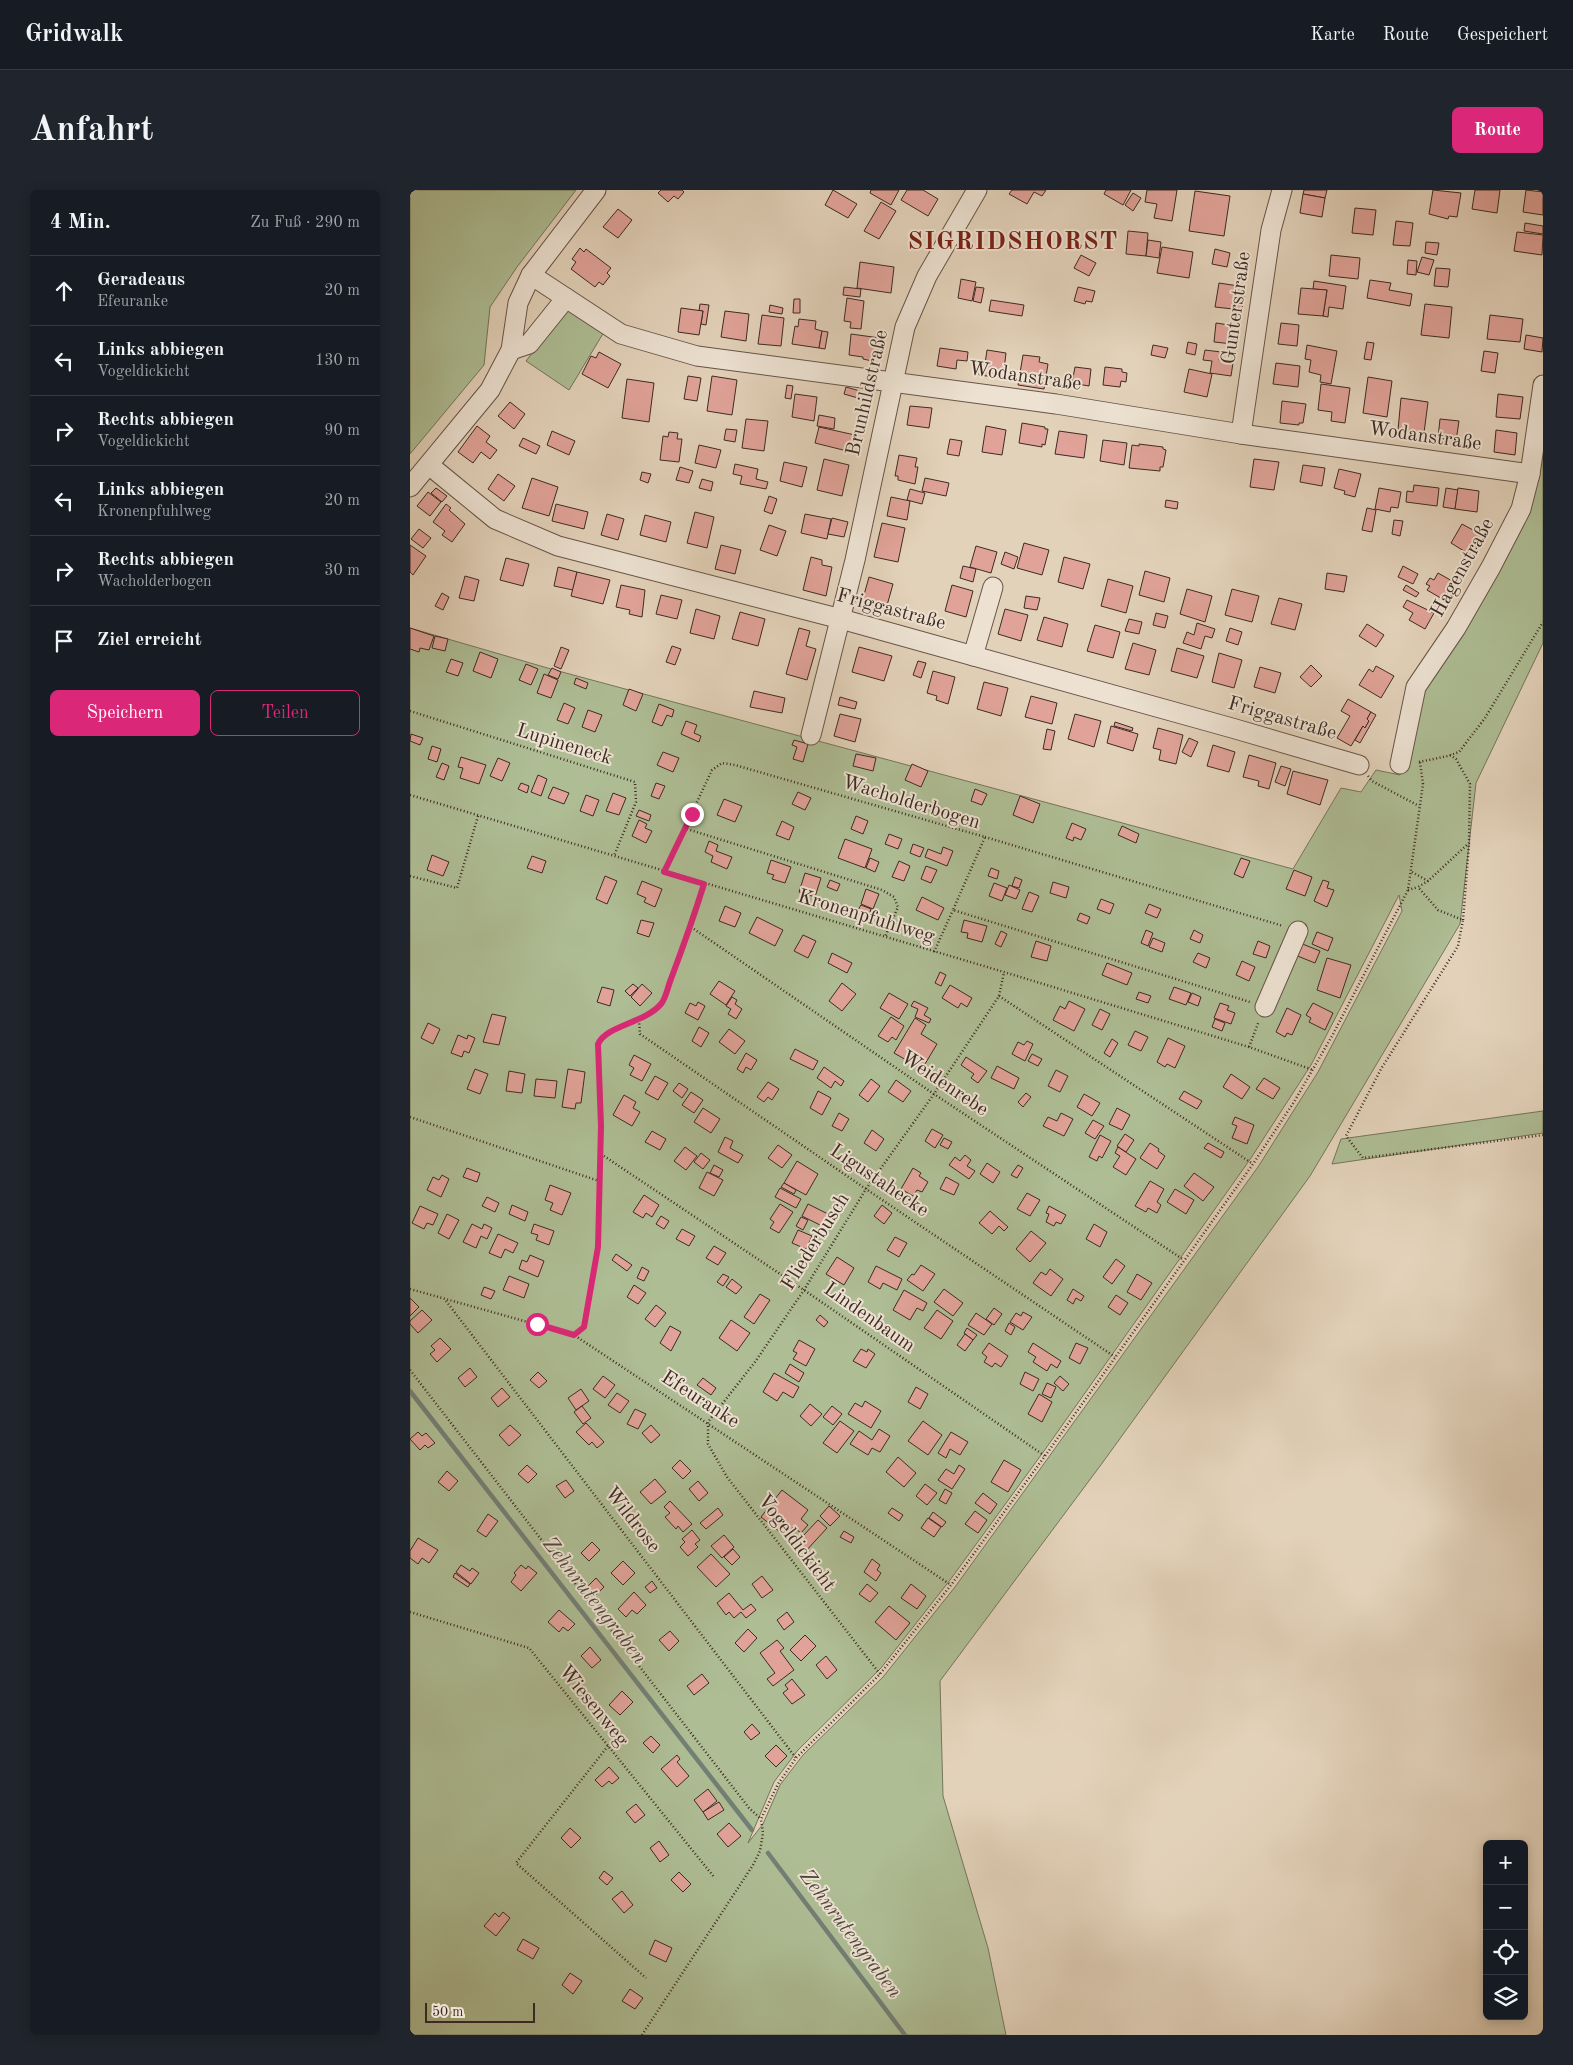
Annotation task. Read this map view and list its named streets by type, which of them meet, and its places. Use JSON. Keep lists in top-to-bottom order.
{
  "streets": {
    "street": [
      "Gunterstraße",
      "Wodanstraße",
      "Brunhildstraße",
      "Hagenstraße",
      "Friggastraße"
    ],
    "path": [
      "Lupineneck",
      "Wacholderbogen",
      "Kronenpfuhlweg",
      "Weidenrebe",
      "Ligustahecke",
      "Fliederbusch",
      "Lindenbaum",
      "Efeuranke",
      "Wildrose",
      "Vogeldickicht",
      "Wiesenweg"
    ]
  },
  "crossings": [
    ["Gunterstraße", "Wodanstraße"],
    ["Wodanstraße", "Brunhildstraße"],
    ["Wodanstraße", "Hagenstraße"],
    ["Brunhildstraße", "Friggastraße"],
    ["Lupineneck", "Kronenpfuhlweg"],
    ["Wacholderbogen", "Kronenpfuhlweg"],
    ["Kronenpfuhlweg", "Fliederbusch"],
    ["Weidenrebe", "Fliederbusch"],
    ["Ligustahecke", "Fliederbusch"],
    ["Fliederbusch", "Lindenbaum"],
    ["Fliederbusch", "Efeuranke"],
    ["Fliederbusch", "Vogeldickicht"],
    ["Efeuranke", "Wildrose"],
    ["Efeuranke", "Vogeldickicht"]
  ],
  "districts": ["SIGRIDSHORST"],
  "water": ["Zehnrutengraben"],
  "scale_bar": "50 m",
  "page": {
    "header": "Gridwalk",
    "nav": ["Karte", "Route", "Gespeichert"],
    "buttons": [
      "Route",
      ["Speichern", "Teilen"]
    ],
    "title": "Anfahrt",
    "heading": ["4 Min.", "Zu Fuß · 290 m"],
    "list": [
      ["Geradeaus", "Efeuranke", "20 m"],
      ["Links abbiegen", "Vogeldickicht", "130 m"],
      ["Rechts abbiegen", "Vogeldickicht", "90 m"],
      ["Links abbiegen", "Kronenpfuhlweg", "20 m"],
      ["Rechts abbiegen", "Wacholderbogen", "30 m"],
      "Ziel erreicht"
    ],
    "map_buttons": ["+", "−"],
    "scale": "50 m"
  }
}
